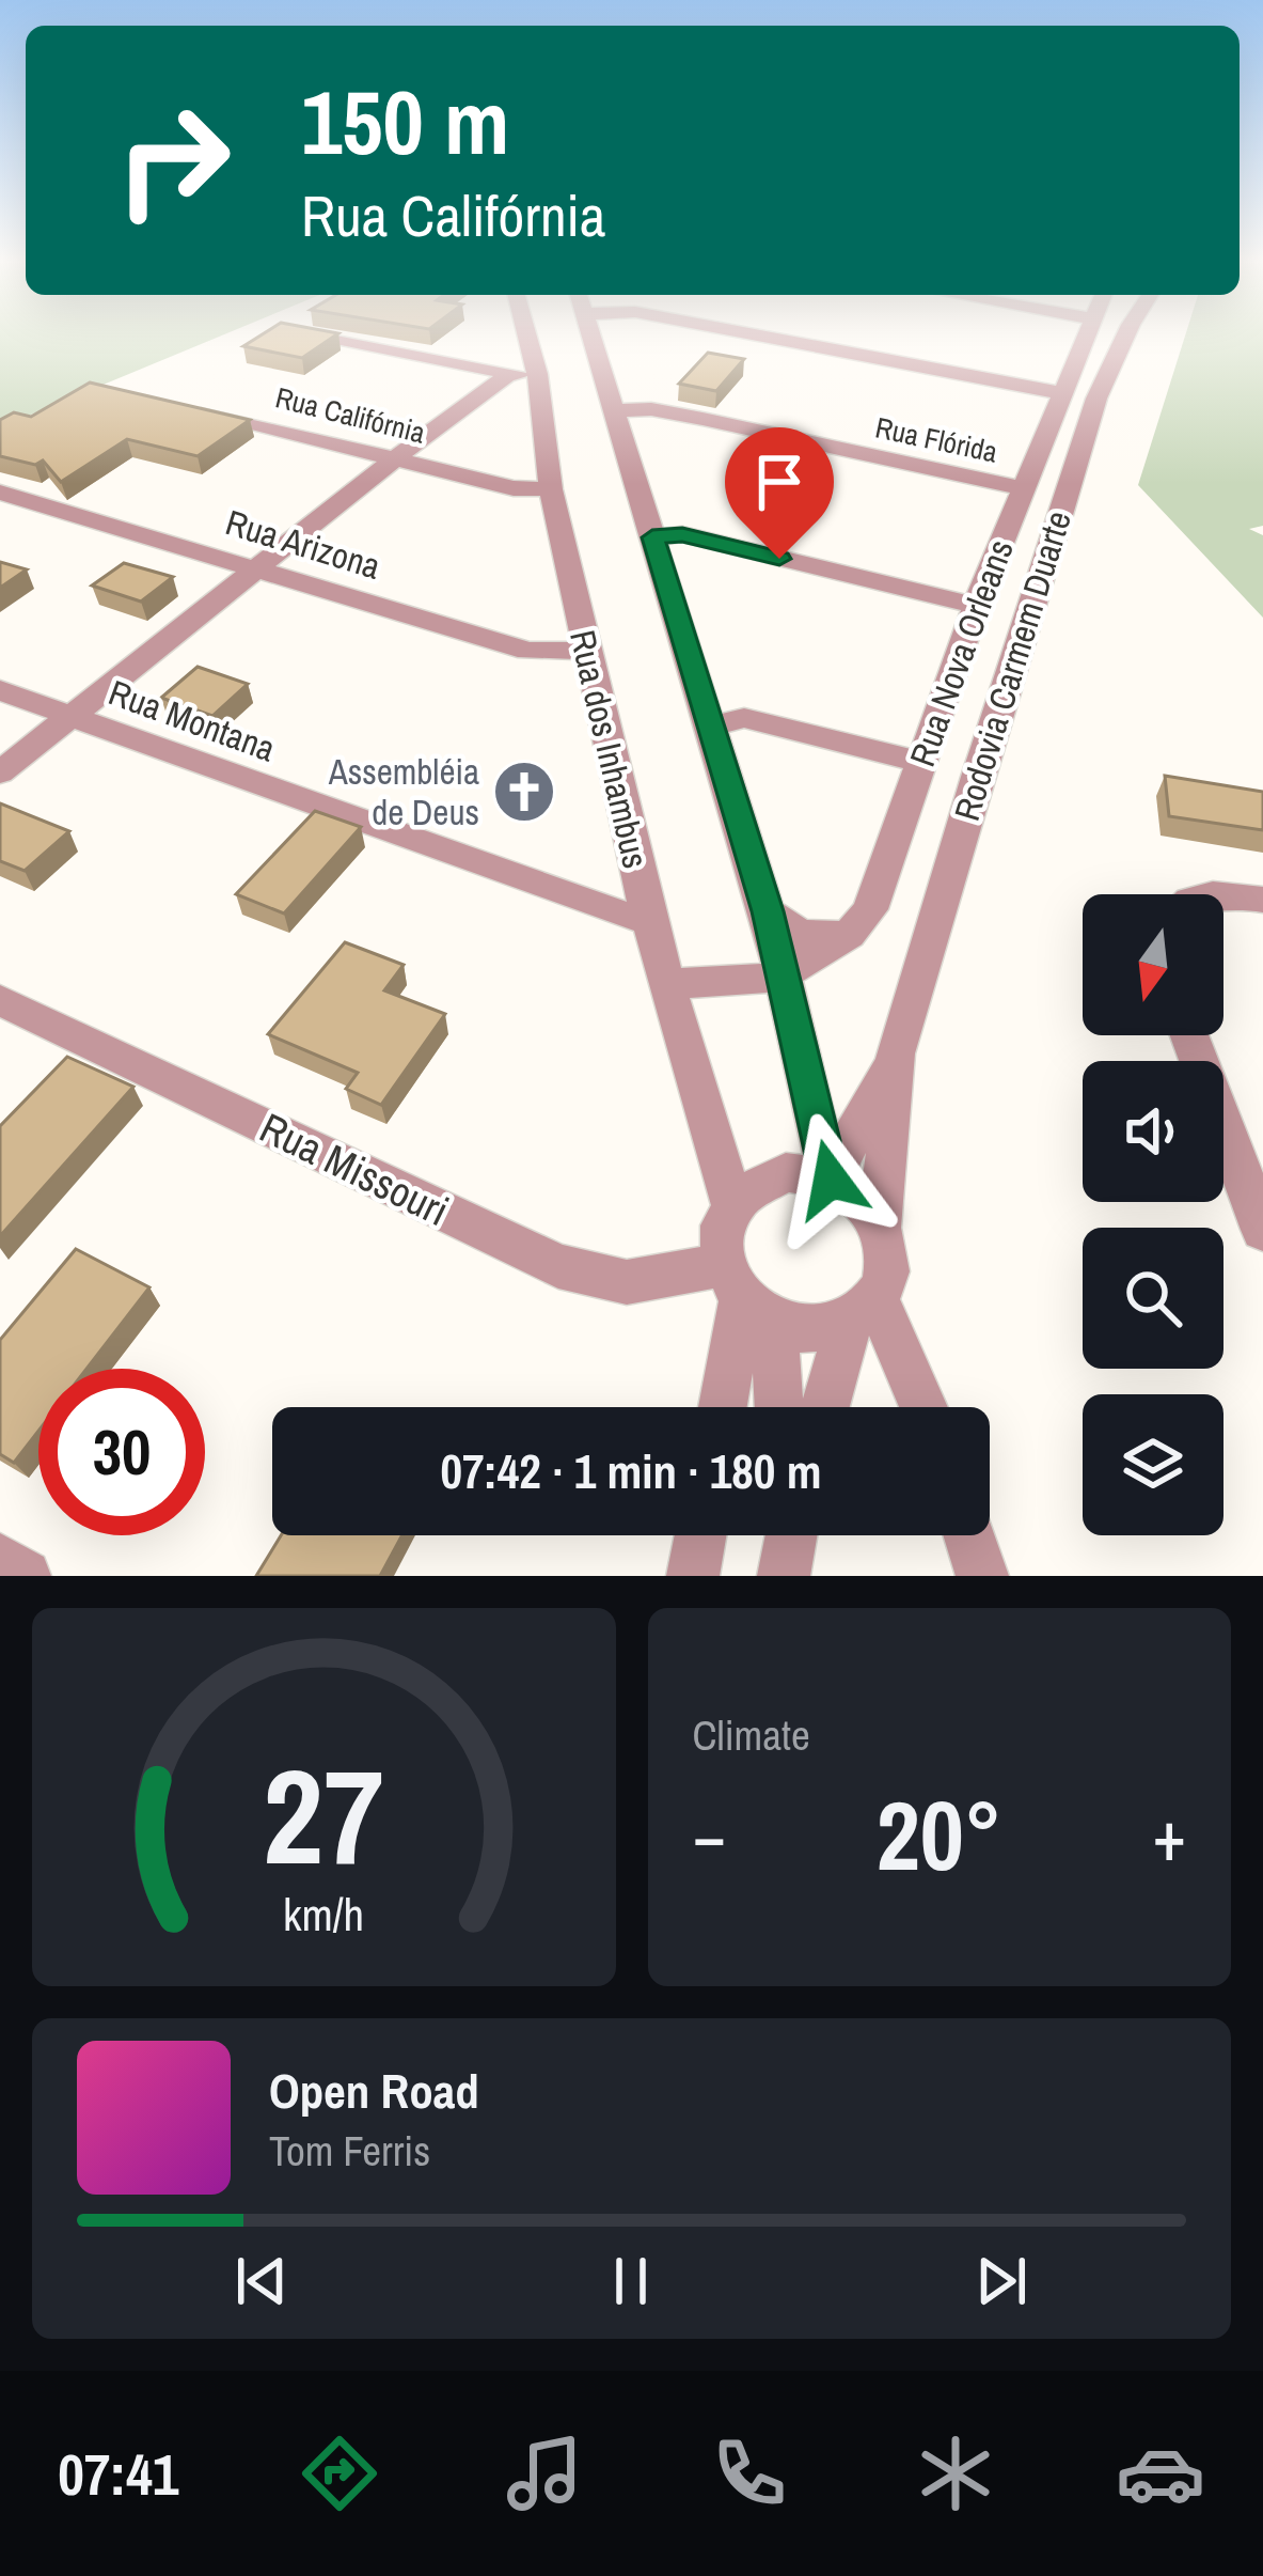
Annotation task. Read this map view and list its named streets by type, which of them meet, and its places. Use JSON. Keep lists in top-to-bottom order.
{
  "streets": {
    "street": [
      "Rua Califórnia",
      "Rua Flórida",
      "Rua Arizona",
      "Rua Nova Orleans",
      "Rodovia Carmem Duarte",
      "Rua Montana",
      "Rua dos Inhambus",
      "Rua Missouri"
    ]
  },
  "crossings": [
    ["Rua Califórnia", "Rua dos Inhambus"],
    ["Rua Flórida", "Rua Nova Orleans"],
    ["Rua Arizona", "Rua dos Inhambus"],
    ["Rodovia Carmem Duarte", "Rua dos Inhambus"],
    ["Rodovia Carmem Duarte", "Rua Missouri"],
    ["Rua Montana", "Rua dos Inhambus"],
    ["Rua dos Inhambus", "Rua Missouri"]
  ],
  "places": {
    "church": ["Assembléia de Deus"]
  },
  "north": "bottom",
  "page": {
    "turn": ["150 m", "Rua Califórnia"],
    "limit": "30",
    "trip": "07:42 · 1 min · 180 m",
    "tile": "Climate",
    "heat": ["−", "20°", "+"],
    "song": ["Open Road", "Tom Ferris"],
    "tabs": "07:41",
    "gauge": ["27", "km/h"]
  }
}
